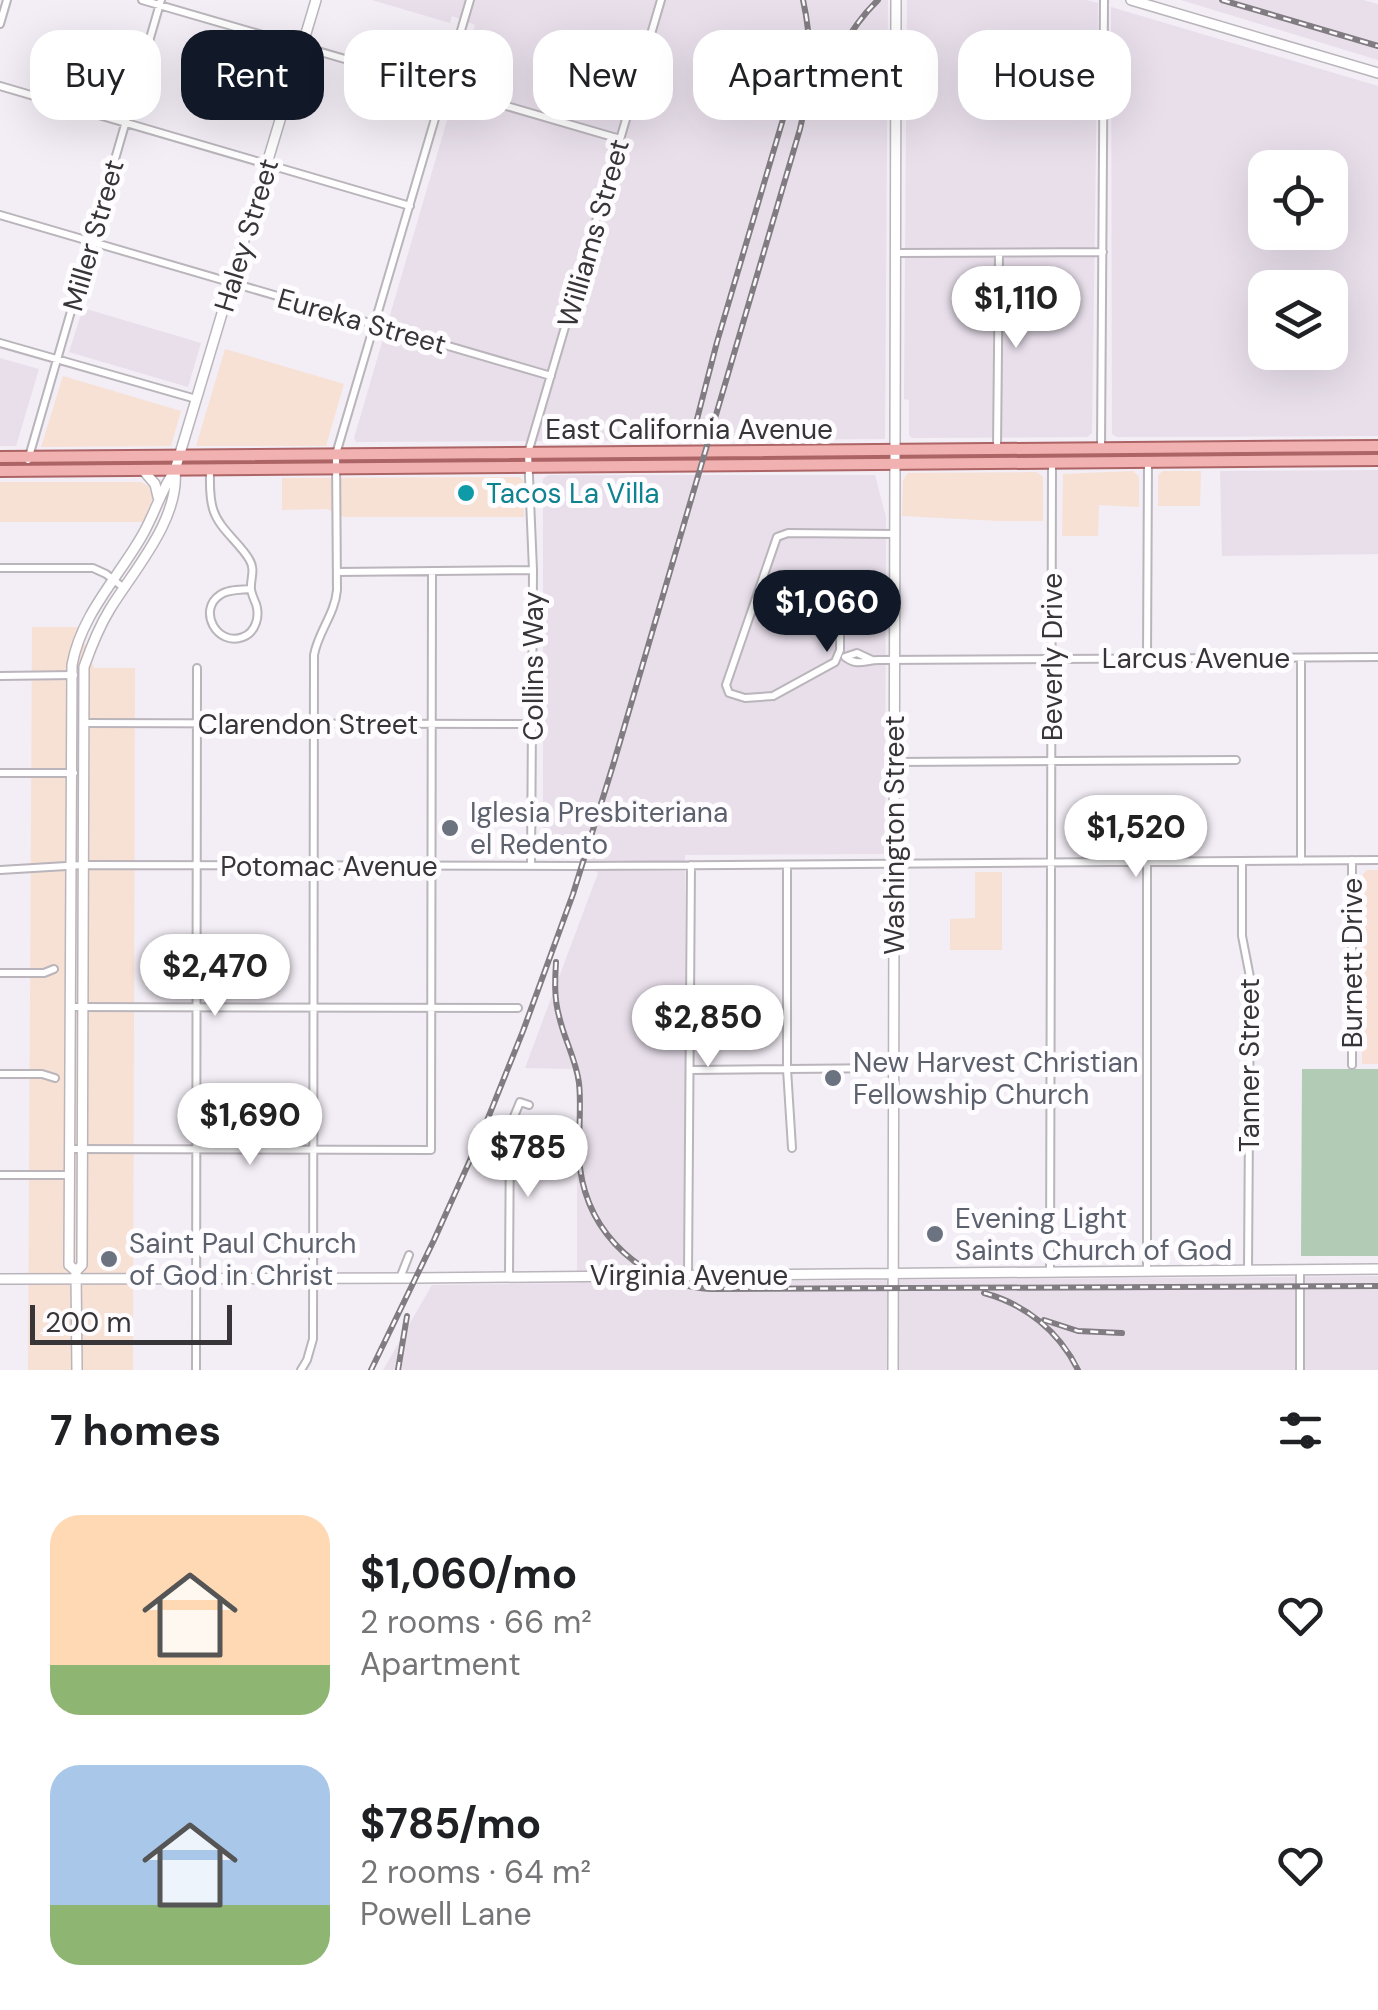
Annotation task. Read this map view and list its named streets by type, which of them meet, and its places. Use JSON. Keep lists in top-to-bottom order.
{
  "streets": {
    "main road": ["East California Avenue"],
    "street": [
      "Williams Street",
      "Miller Street",
      "Haley Street",
      "Eureka Street",
      "Beverly Drive",
      "Larcus Avenue",
      "Collins Way",
      "Clarendon Street",
      "Washington Street",
      "Potomac Avenue",
      "Burnett Drive",
      "Tanner Street",
      "Virginia Avenue"
    ]
  },
  "crossings": [
    ["Williams Street", "Eureka Street"],
    ["Williams Street", "East California Avenue"],
    ["Williams Street", "Collins Way"],
    ["Miller Street", "Eureka Street"],
    ["Miller Street", "East California Avenue"],
    ["Haley Street", "Eureka Street"],
    ["Haley Street", "East California Avenue"],
    ["East California Avenue", "Beverly Drive"],
    ["East California Avenue", "Collins Way"],
    ["East California Avenue", "Washington Street"],
    ["Beverly Drive", "Larcus Avenue"],
    ["Beverly Drive", "Potomac Avenue"],
    ["Beverly Drive", "Virginia Avenue"],
    ["Larcus Avenue", "Washington Street"],
    ["Collins Way", "Clarendon Street"],
    ["Collins Way", "Potomac Avenue"],
    ["Washington Street", "Potomac Avenue"],
    ["Washington Street", "Virginia Avenue"],
    ["Potomac Avenue", "Burnett Drive"],
    ["Potomac Avenue", "Tanner Street"],
    ["Tanner Street", "Virginia Avenue"]
  ],
  "places": [
    "Tacos La Villa",
    "Iglesia Presbiteriana el Redento",
    "New Harvest Christian Fellowship Church",
    "Evening Light Saints Church of God",
    "Saint Paul Church of God in Christ"
  ],
  "scale_bar": "200 m",
  "page": {
    "chip": [
      "Buy",
      "Rent",
      "Filters",
      "New",
      "Apartment",
      "House"
    ],
    "price": [
      "$1,110",
      "$1,060",
      "$1,520",
      "$2,470",
      "$2,850",
      "$1,690",
      "$785"
    ],
    "scale": "200 m",
    "heading": "7 homes",
    "list": [
      {
        "name": "$1,060/mo",
        "note": "2 rooms · 66 m² · Apartment"
      },
      {
        "name": "$785/mo",
        "note": "2 rooms · 64 m² · Powell Lane"
      }
    ]
  }
}
